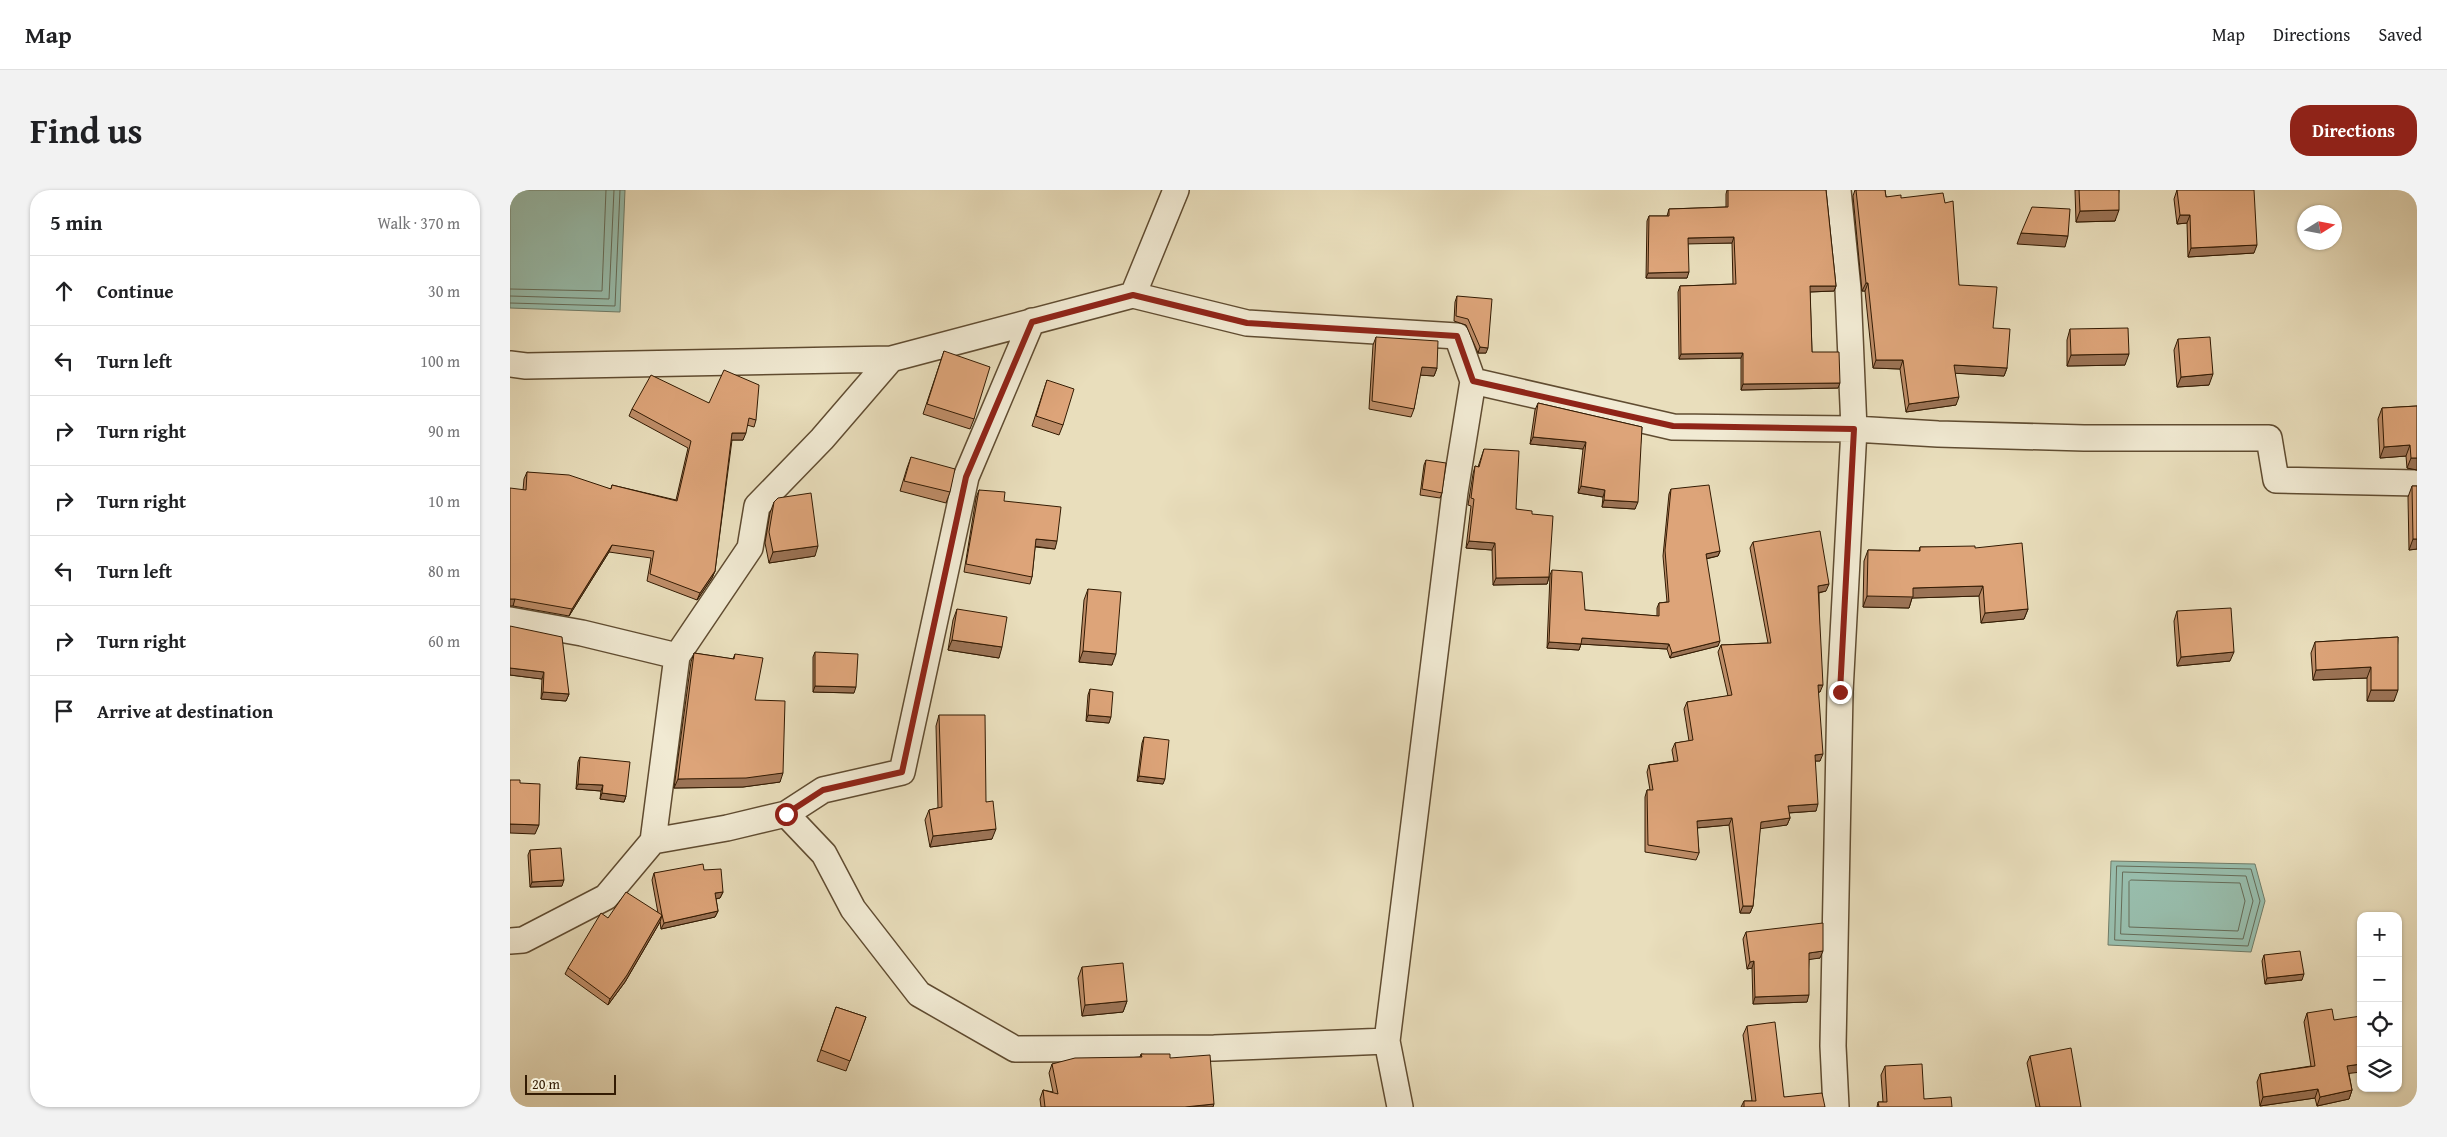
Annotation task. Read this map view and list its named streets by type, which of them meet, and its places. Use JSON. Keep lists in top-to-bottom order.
{
  "scale_bar": "20 m",
  "north": "right",
  "page": {
    "header": "Map",
    "nav": ["Map", "Directions", "Saved"],
    "title": "Find us",
    "buttons": "Directions",
    "heading": ["5 min", "Walk · 370 m"],
    "list": [
      ["Continue", "30 m"],
      ["Turn left", "100 m"],
      ["Turn right", "90 m"],
      ["Turn right", "10 m"],
      ["Turn left", "80 m"],
      ["Turn right", "60 m"],
      "Arrive at destination"
    ],
    "map_buttons": ["+", "−"],
    "scale": "20 m"
  }
}
